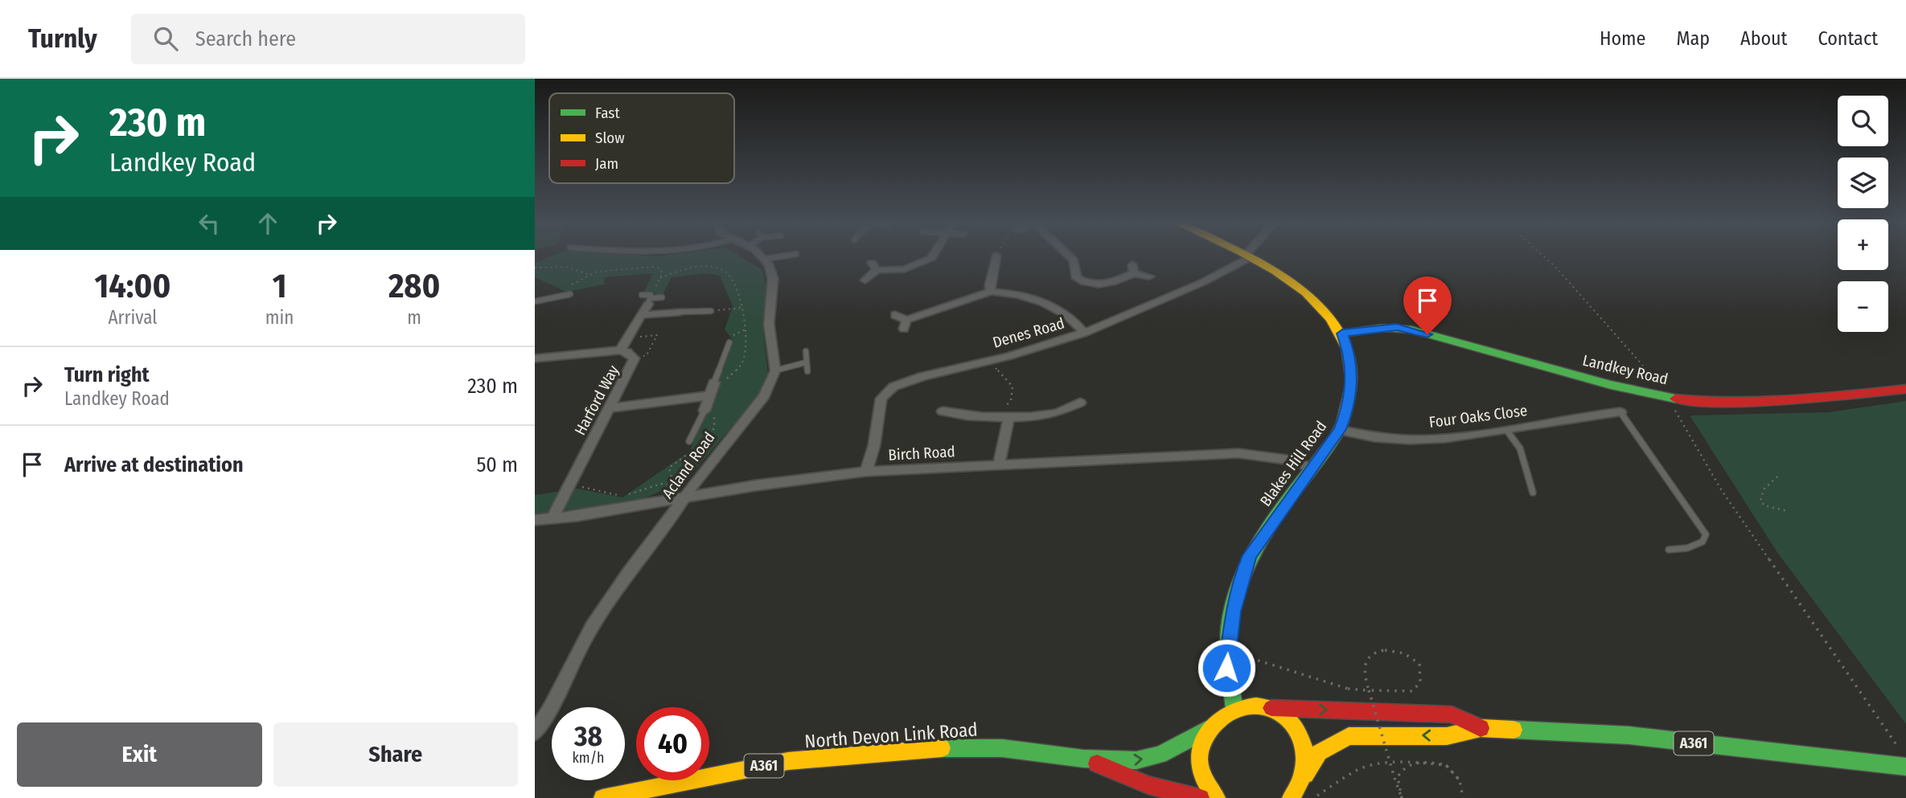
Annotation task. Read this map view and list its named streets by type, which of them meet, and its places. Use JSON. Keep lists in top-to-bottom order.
{
  "streets": {
    "main road": [
      "Landkey Road",
      "Blakes Hill Road",
      "North Devon Link Road",
      "A361"
    ],
    "street": [
      "Denes Road",
      "Harford Way",
      "Four Oaks Close",
      "Birch Road",
      "Acland Road"
    ]
  },
  "crossings": [
    ["Denes Road", "Birch Road"],
    ["Denes Road", "Blakes Hill Road"],
    ["Landkey Road", "Blakes Hill Road"],
    ["Harford Way", "Birch Road"],
    ["Four Oaks Close", "Blakes Hill Road"],
    ["Birch Road", "Blakes Hill Road"],
    ["Birch Road", "Acland Road"],
    ["Blakes Hill Road", "North Devon Link Road"]
  ],
  "legend": ["Fast", "Slow", "Jam"],
  "page": {
    "header": "Turnly",
    "search": "Search here",
    "nav": [
      "Home",
      "Map",
      "About",
      "Contact"
    ],
    "turn": ["230 m", "Landkey Road"],
    "map_buttons": ["+", "−"],
    "eta": [
      "14:00",
      "Arrival",
      "1",
      "min",
      "280",
      "m"
    ],
    "list": [
      {
        "name": "Turn right",
        "note": "Landkey Road",
        "value": "230 m"
      },
      {
        "name": "Arrive at destination",
        "value": "50 m"
      }
    ],
    "speed": "38 km/h",
    "limit": "40",
    "buttons": ["Exit", "Share"]
  }
}
